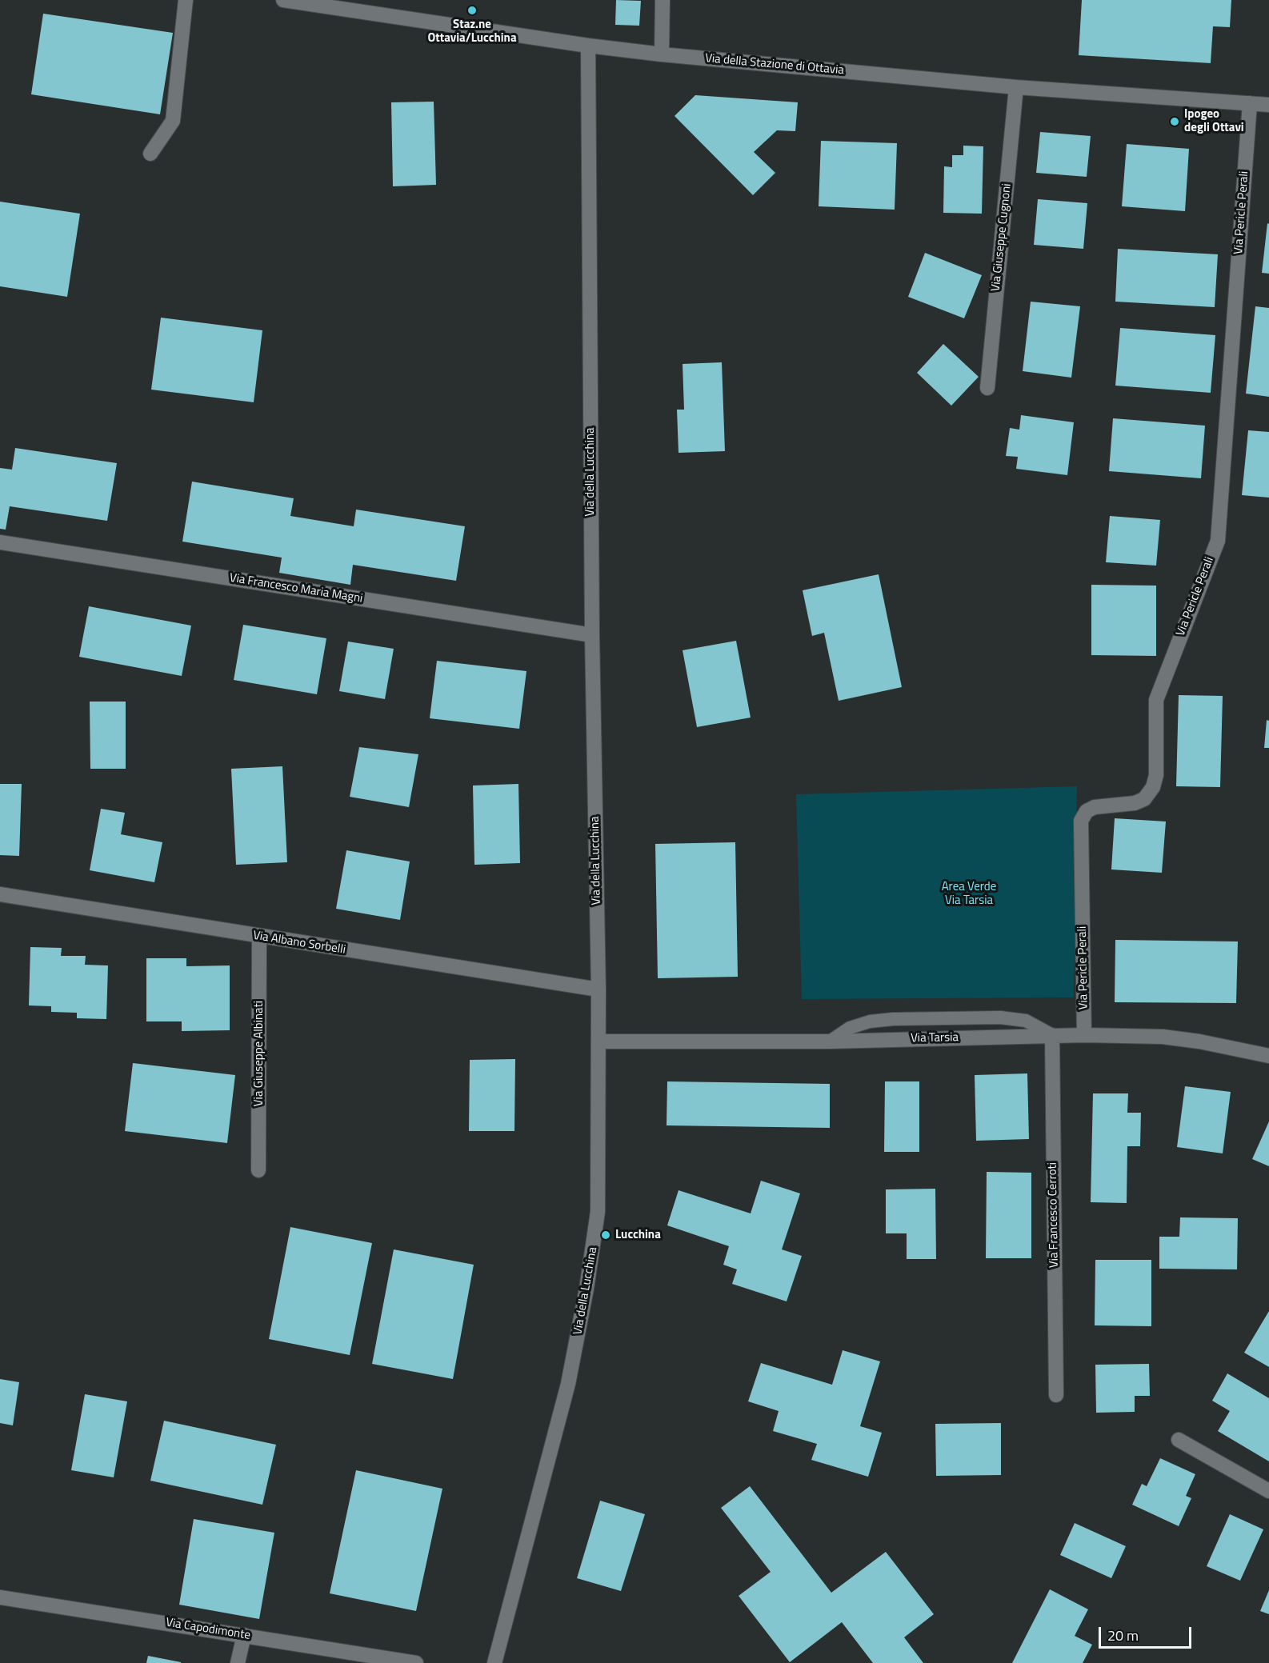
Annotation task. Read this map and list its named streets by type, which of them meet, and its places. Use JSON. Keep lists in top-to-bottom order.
{
  "streets": {
    "street": [
      "Via della Stazione di Ottavia",
      "Via Pericle Perali",
      "Via Giuseppe Cugnoni",
      "Via della Lucchina",
      "Via Francesco Maria Magni",
      "Via Albano Sorbelli",
      "Via Tarsia",
      "Via Giuseppe Albinati",
      "Via Francesco Cerroti",
      "Via Capodimonte"
    ]
  },
  "crossings": [
    ["Via della Stazione di Ottavia", "Via Pericle Perali"],
    ["Via della Stazione di Ottavia", "Via Giuseppe Cugnoni"],
    ["Via della Stazione di Ottavia", "Via della Lucchina"],
    ["Via Pericle Perali", "Via Tarsia"],
    ["Via della Lucchina", "Via Francesco Maria Magni"],
    ["Via della Lucchina", "Via Albano Sorbelli"],
    ["Via della Lucchina", "Via Tarsia"],
    ["Via Albano Sorbelli", "Via Giuseppe Albinati"],
    ["Via Tarsia", "Via Francesco Cerroti"]
  ],
  "parks": ["Area Verde Via Tarsia"],
  "places": ["Staz.ne Ottavia/Lucchina", "Ipogeo degli Ottavi", "Lucchina"],
  "scale_bar": "20 m"
}
